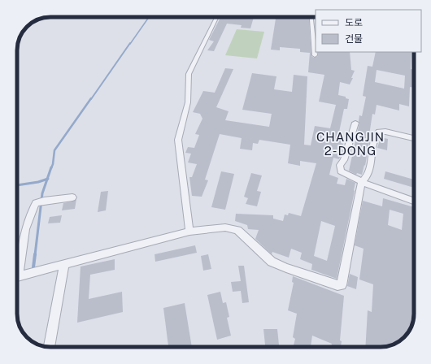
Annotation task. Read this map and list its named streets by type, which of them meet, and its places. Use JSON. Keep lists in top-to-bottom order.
{
  "districts": ["CHANGJIN 2-DONG"],
  "legend": ["도로", "건물"]
}
